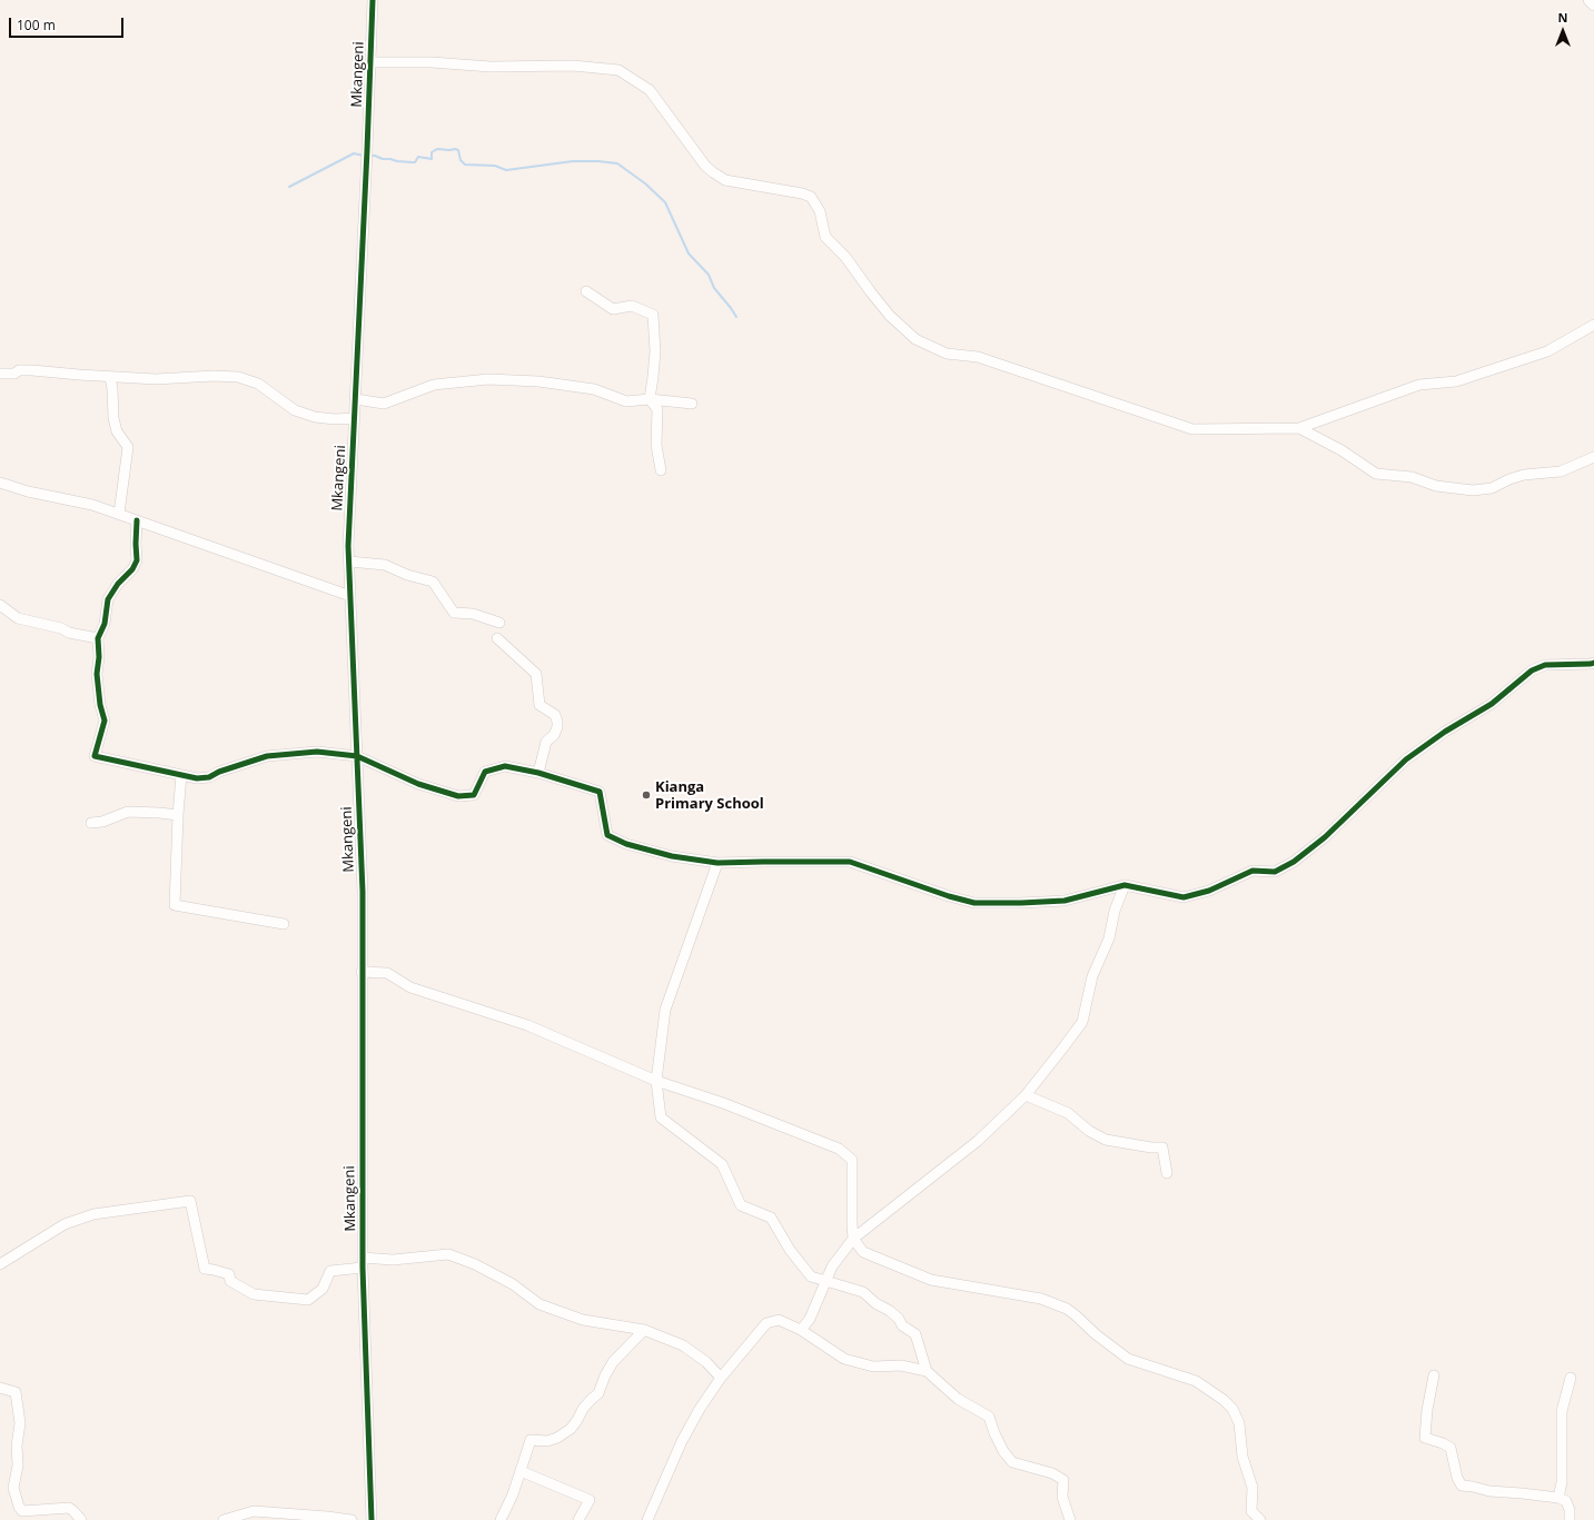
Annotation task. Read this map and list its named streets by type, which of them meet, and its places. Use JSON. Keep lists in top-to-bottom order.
{
  "streets": {
    "street": ["Mkangeni"]
  },
  "places": ["Kianga Primary School"],
  "scale_bar": "100 m",
  "north": "top"
}
